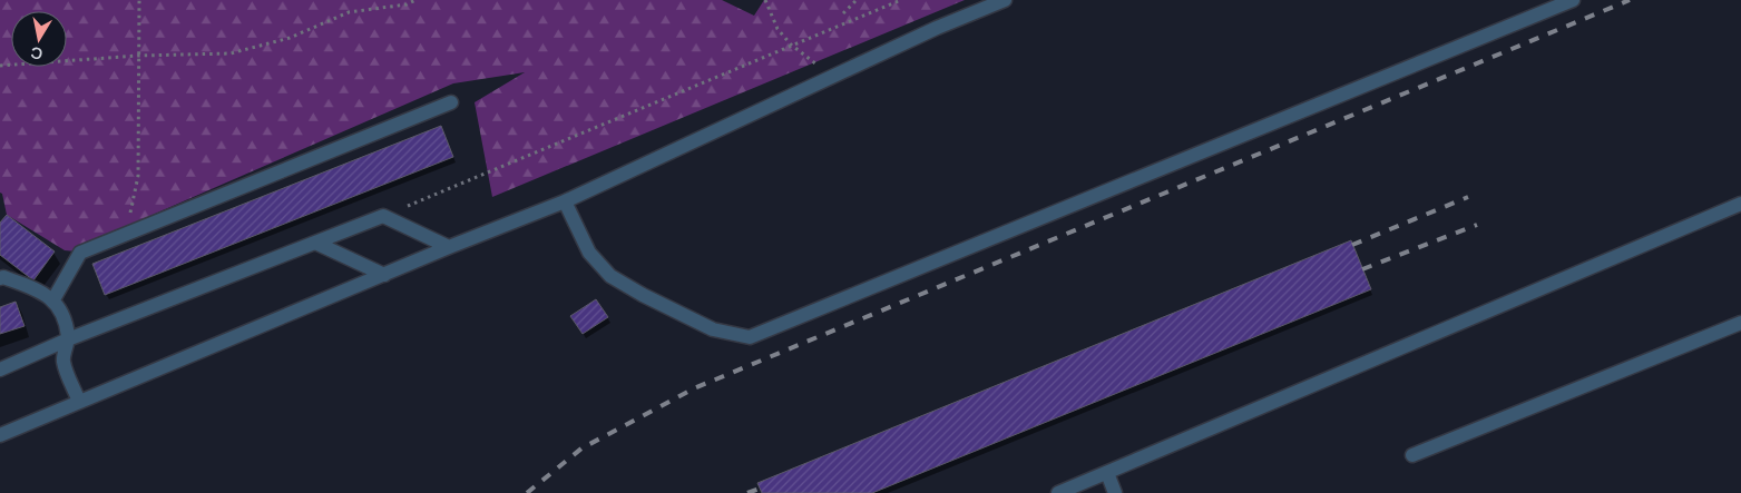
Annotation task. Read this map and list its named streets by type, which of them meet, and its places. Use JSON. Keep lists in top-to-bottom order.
{
  "north": "bottom"
}
